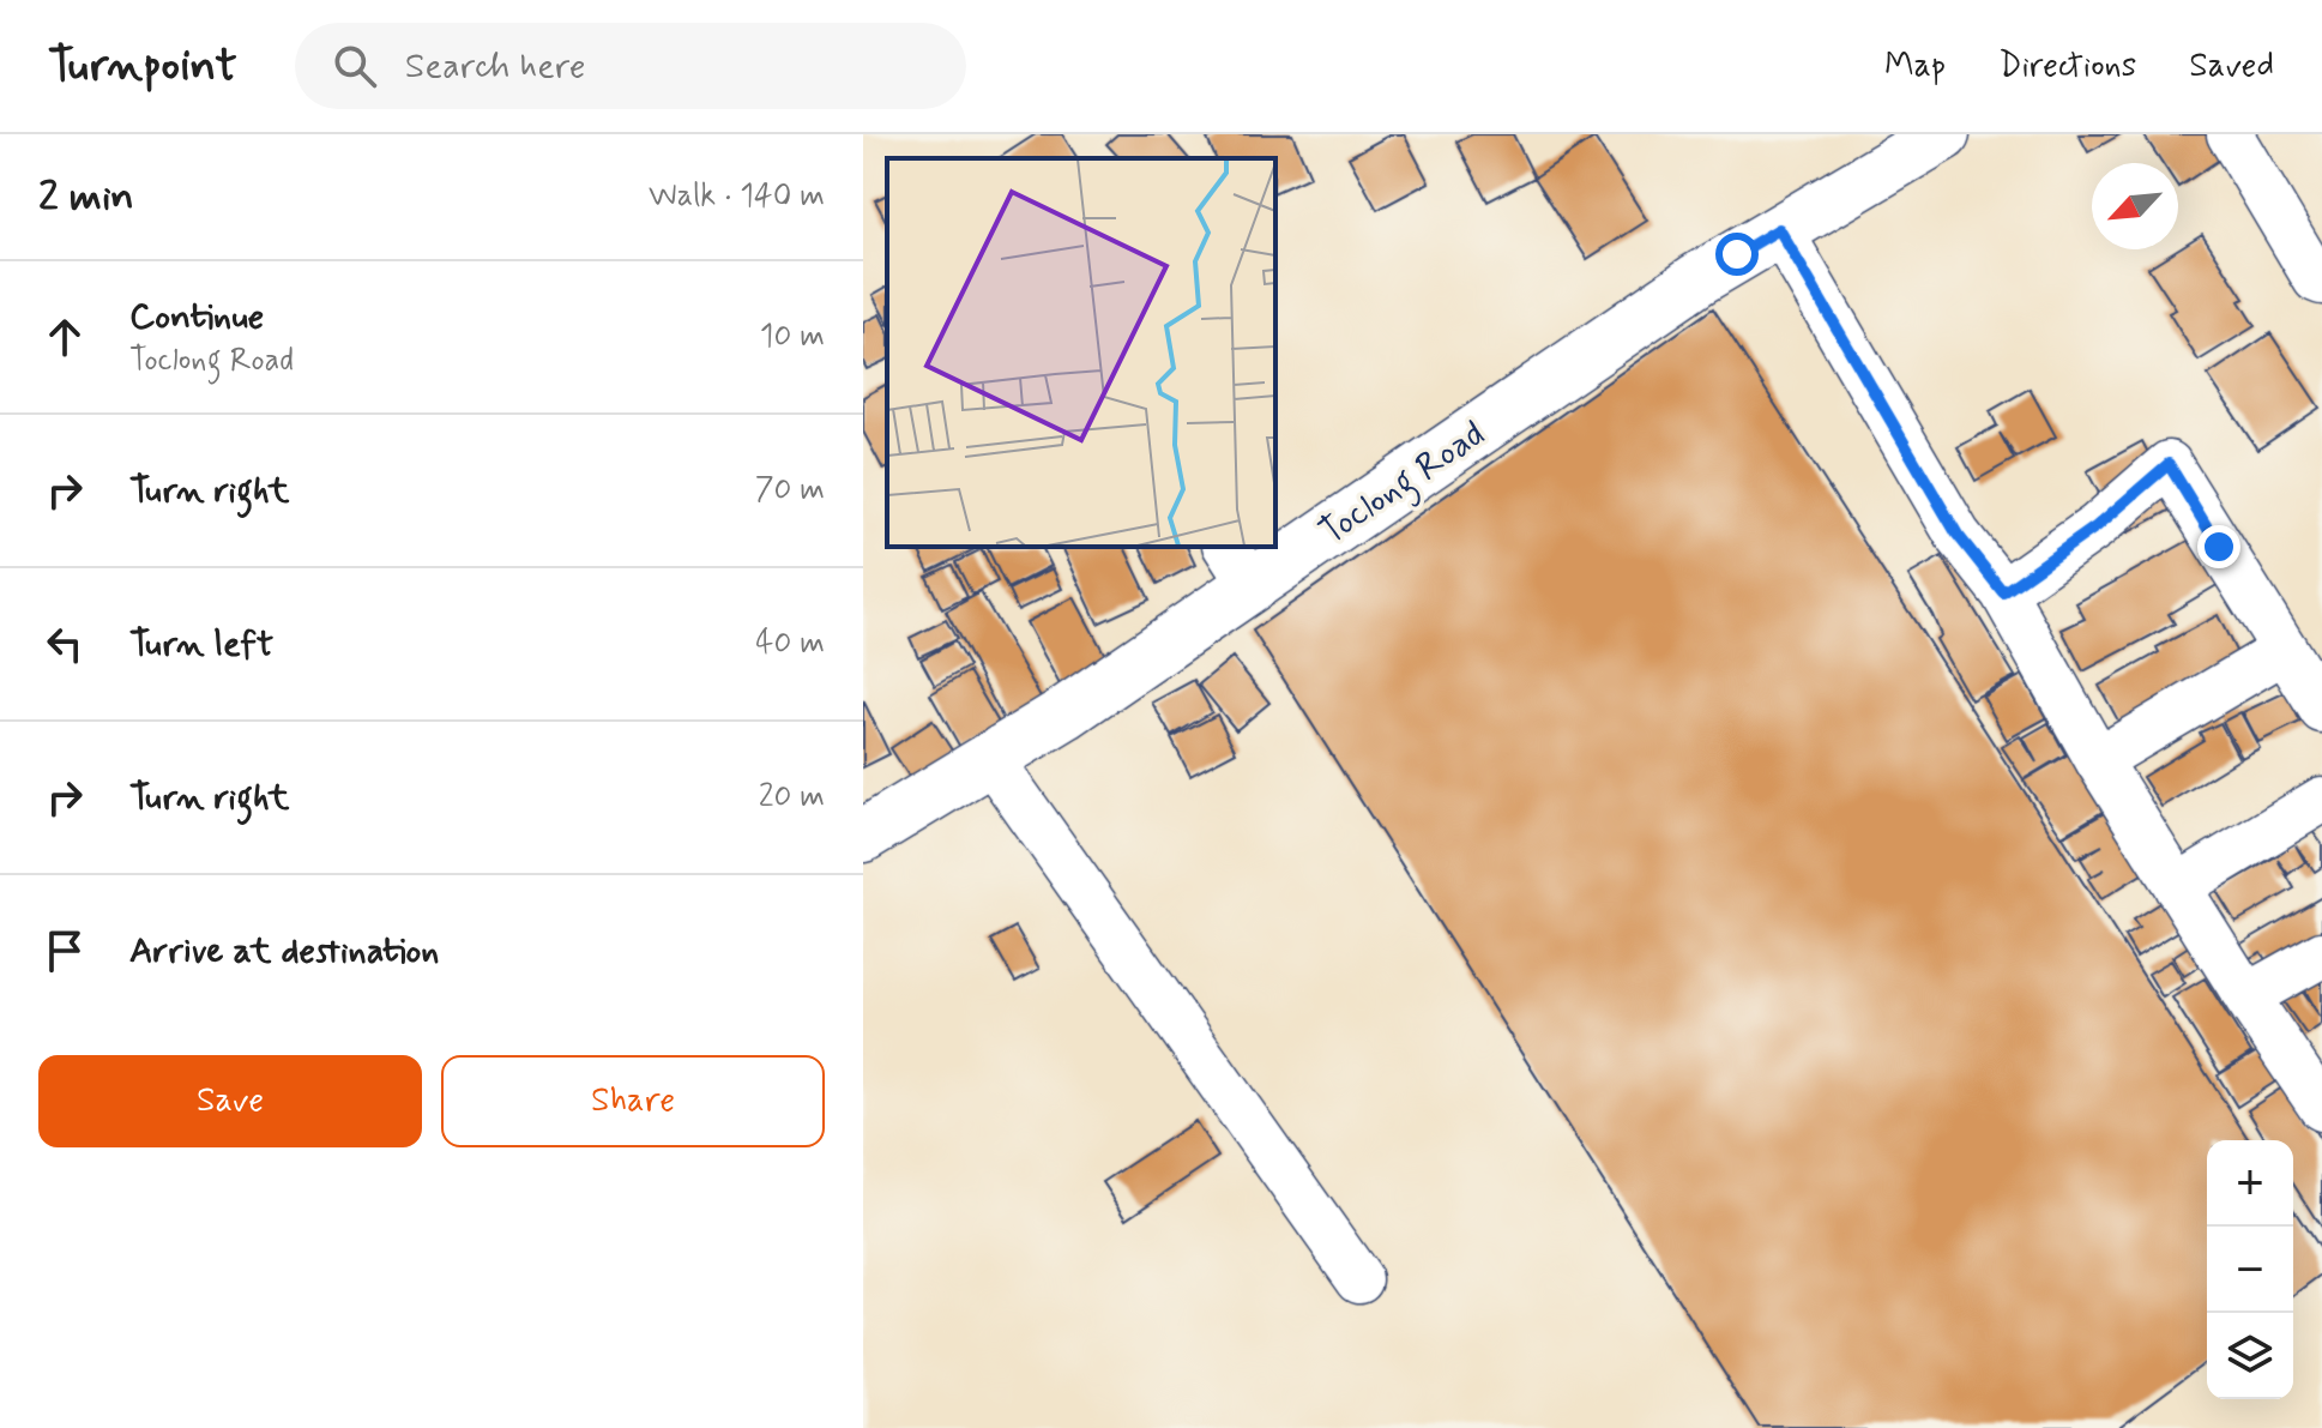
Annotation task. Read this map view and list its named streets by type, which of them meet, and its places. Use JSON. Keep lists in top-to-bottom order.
{
  "streets": {
    "street": ["Toclong Road"]
  },
  "north": "bottom left",
  "page": {
    "header": "Turnpoint",
    "search": "Search here",
    "nav": ["Map", "Directions", "Saved"],
    "heading": ["2 min", "Walk · 140 m"],
    "list": [
      ["Continue", "Toclong Road", "10 m"],
      ["Turn right", "70 m"],
      ["Turn left", "40 m"],
      ["Turn right", "20 m"],
      "Arrive at destination"
    ],
    "buttons": ["Save", "Share"],
    "map_buttons": ["+", "−"]
  }
}
